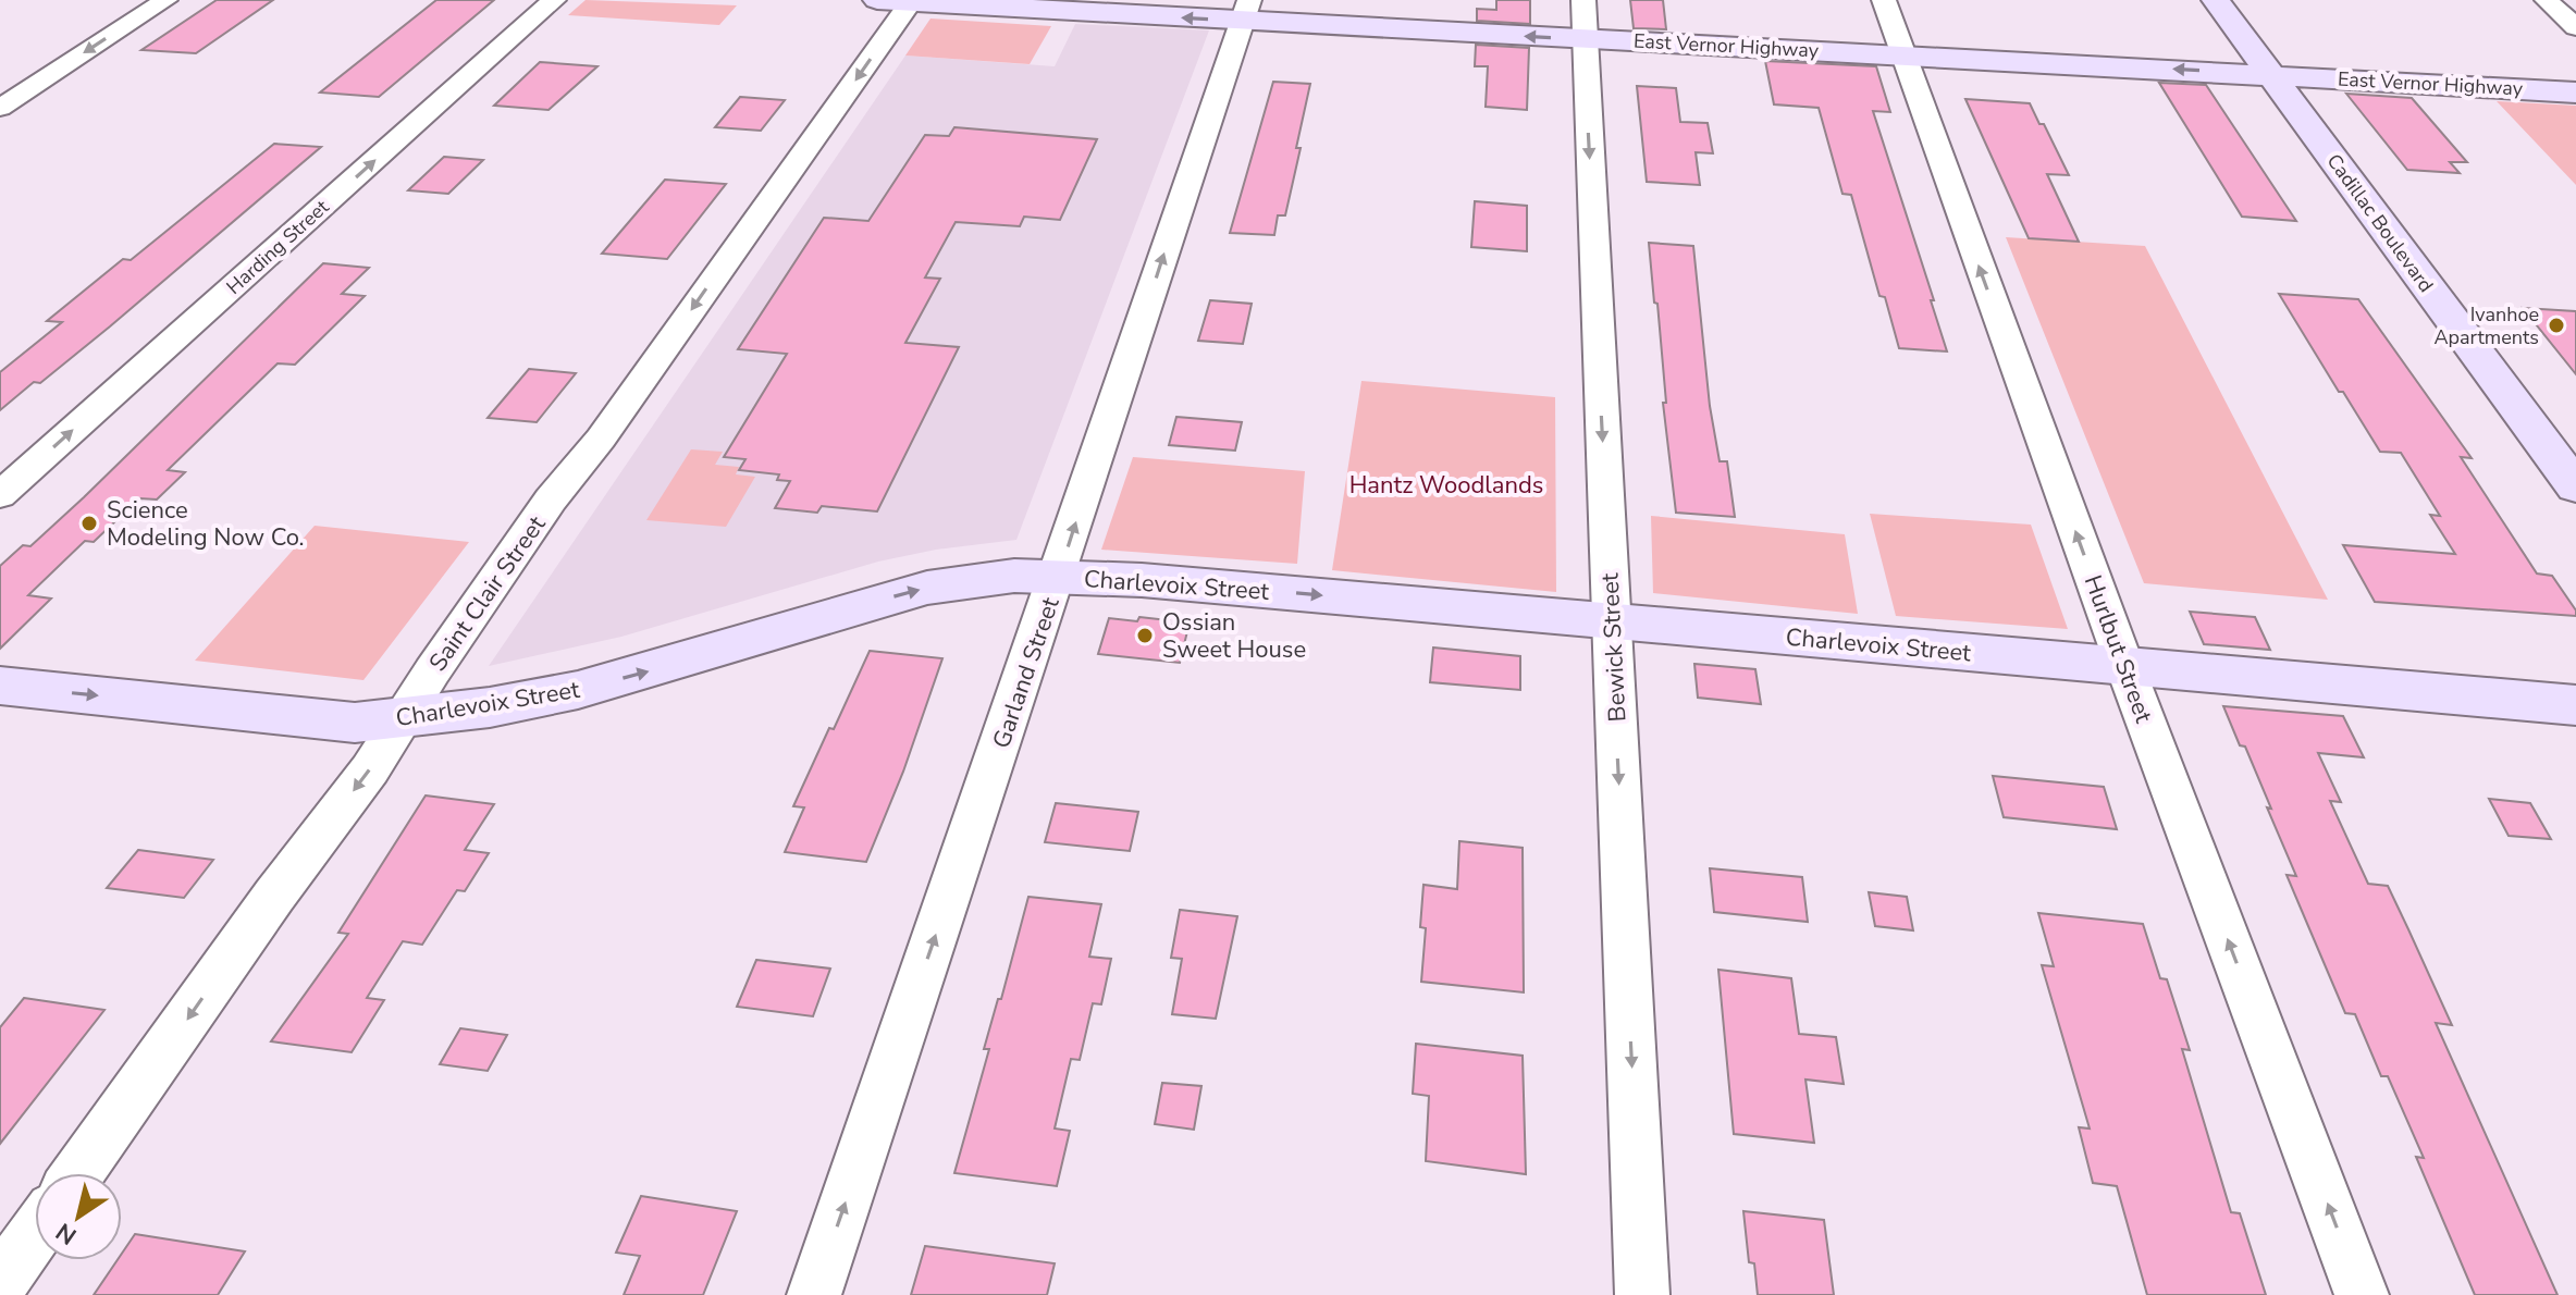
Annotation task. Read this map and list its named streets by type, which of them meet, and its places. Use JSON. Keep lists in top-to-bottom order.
{
  "streets": {
    "street": [
      "East Vernor Highway",
      "Cadillac Boulevard",
      "Harding Street",
      "Charlevoix Street",
      "Saint Clair Street",
      "Bewick Street",
      "Hurlbut Street",
      "Garland Street"
    ]
  },
  "crossings": [
    ["East Vernor Highway", "Cadillac Boulevard"],
    ["East Vernor Highway", "Saint Clair Street"],
    ["East Vernor Highway", "Bewick Street"],
    ["East Vernor Highway", "Hurlbut Street"],
    ["East Vernor Highway", "Garland Street"],
    ["Charlevoix Street", "Saint Clair Street"],
    ["Charlevoix Street", "Bewick Street"],
    ["Charlevoix Street", "Hurlbut Street"],
    ["Charlevoix Street", "Garland Street"]
  ],
  "one_way": [
    "East Vernor Highway",
    "Harding Street",
    "Charlevoix Street",
    "Saint Clair Street",
    "Bewick Street",
    "Hurlbut Street",
    "Garland Street"
  ],
  "parks": ["Hantz Woodlands"],
  "places": ["Ivanhoe Apartments", "Science Modeling Now Co.", "Ossian Sweet House"],
  "north": "bottom left"
}
